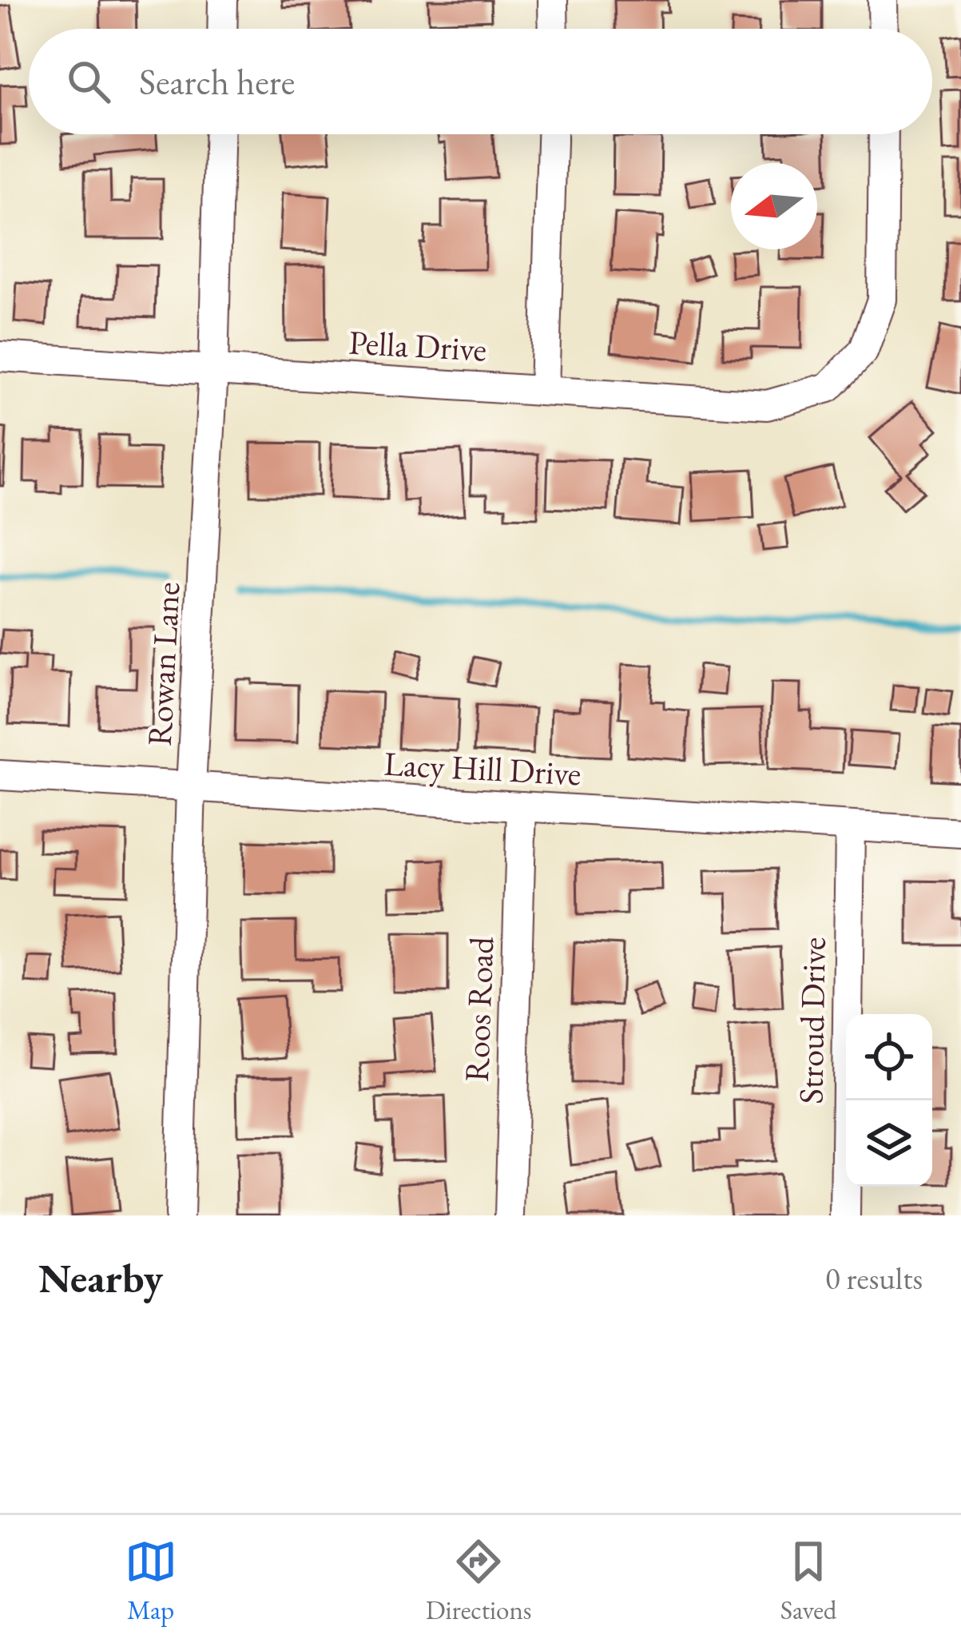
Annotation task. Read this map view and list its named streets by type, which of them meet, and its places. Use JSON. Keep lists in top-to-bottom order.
{
  "streets": {
    "street": [
      "Pella Drive",
      "Rowan Lane",
      "Lacy Hill Drive",
      "Roos Road",
      "Stroud Drive"
    ]
  },
  "crossings": [
    ["Pella Drive", "Rowan Lane"],
    ["Rowan Lane", "Lacy Hill Drive"],
    ["Lacy Hill Drive", "Roos Road"],
    ["Lacy Hill Drive", "Stroud Drive"]
  ],
  "north": "left",
  "page": {
    "search": "Search here",
    "heading": ["Nearby", "0 results"],
    "nav": ["Map", "Directions", "Saved"]
  }
}
